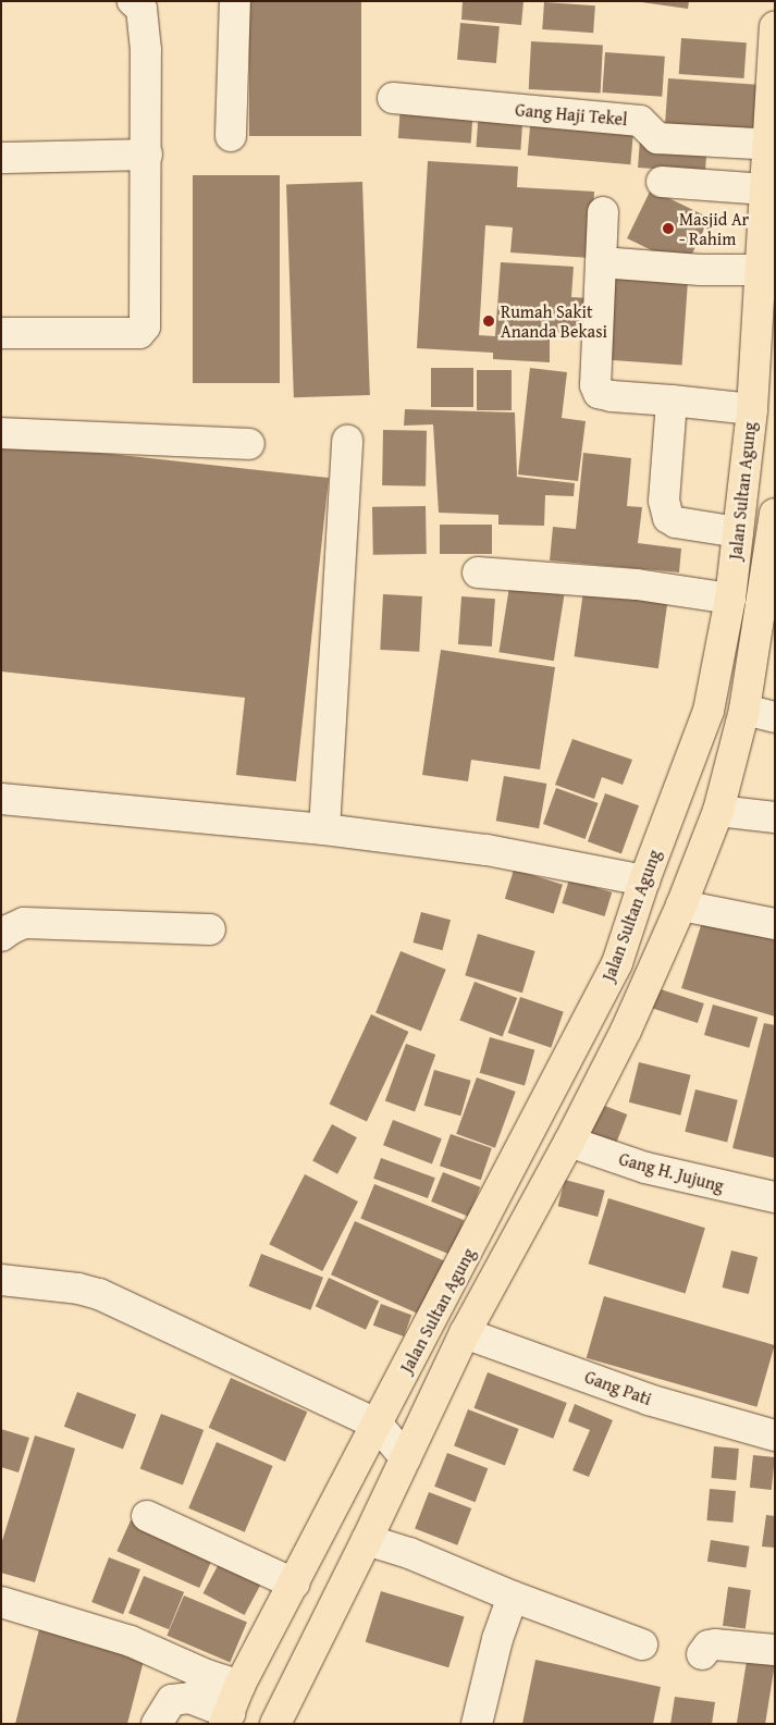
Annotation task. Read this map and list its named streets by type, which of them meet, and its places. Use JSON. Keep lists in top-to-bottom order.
{
  "streets": {
    "highway": ["Jalan Sultan Agung"],
    "street": ["Gang Haji Tekel", "Gang H. Jujung", "Gang Pati"]
  },
  "crossings": [
    ["Gang Haji Tekel", "Jalan Sultan Agung"],
    ["Jalan Sultan Agung", "Gang H. Jujung"],
    ["Jalan Sultan Agung", "Gang Pati"]
  ],
  "places": ["Masjid Ar - Rahim", "Rumah Sakit Ananda Bekasi"]
}
